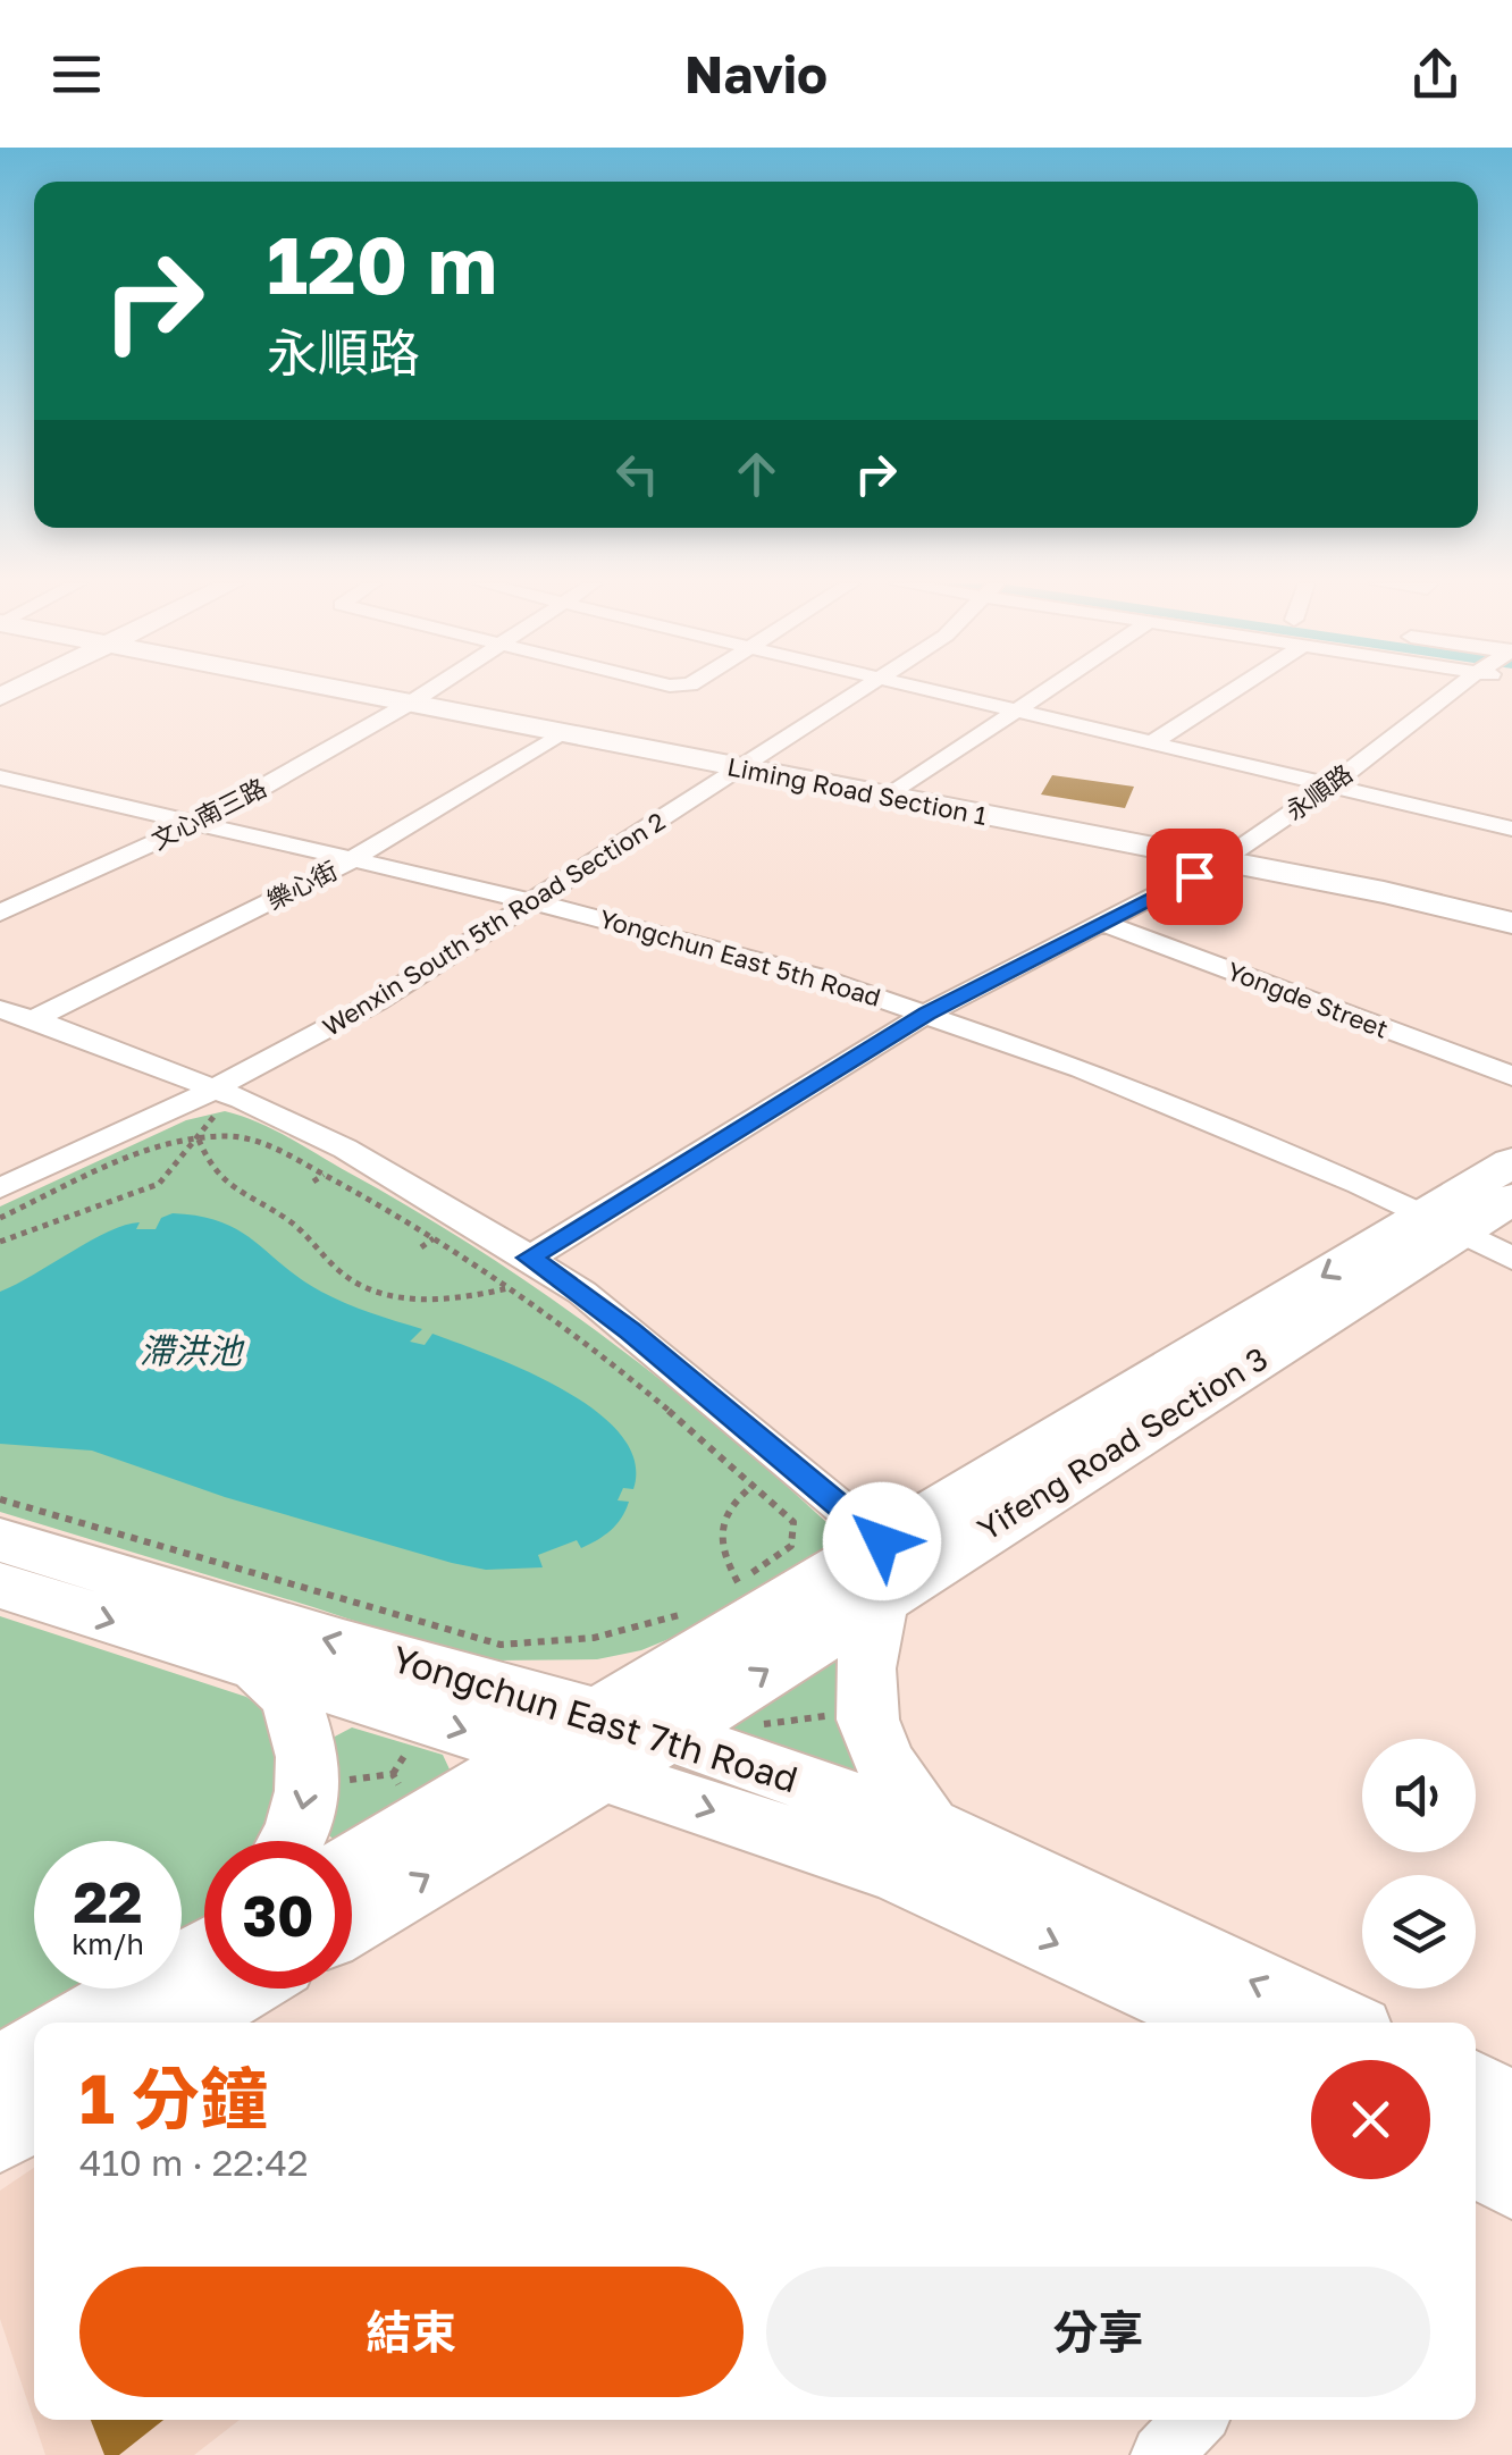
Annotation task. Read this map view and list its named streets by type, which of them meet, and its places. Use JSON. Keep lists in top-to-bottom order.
{
  "streets": {
    "street": [
      "Liming Road Section 1",
      "永順路",
      "文心南三路",
      "樂心街",
      "Wenxin South 5th Road Section 2",
      "Yongchun East 5th Road",
      "Yongde Street",
      "Yifeng Road Section 3",
      "Yongchun East 7th Road"
    ]
  },
  "crossings": [
    ["Liming Road Section 1", "永順路"],
    ["Liming Road Section 1", "文心南三路"],
    ["Liming Road Section 1", "樂心街"],
    ["Liming Road Section 1", "Wenxin South 5th Road Section 2"],
    ["永順路", "Yongchun East 5th Road"],
    ["永順路", "Yongde Street"],
    ["文心南三路", "Yongchun East 5th Road"],
    ["樂心街", "Yongchun East 5th Road"],
    ["Wenxin South 5th Road Section 2", "Yongchun East 5th Road"],
    ["Yongchun East 5th Road", "Yifeng Road Section 3"],
    ["Yifeng Road Section 3", "Yongchun East 7th Road"]
  ],
  "water": ["滯洪池"],
  "page": {
    "header": "Navio",
    "turn": ["120 m", "永順路"],
    "speed": "22 km/h",
    "limit": "30",
    "heading": ["1 分鐘", "410 m · 22:42"],
    "buttons": ["結束", "分享"]
  }
}
